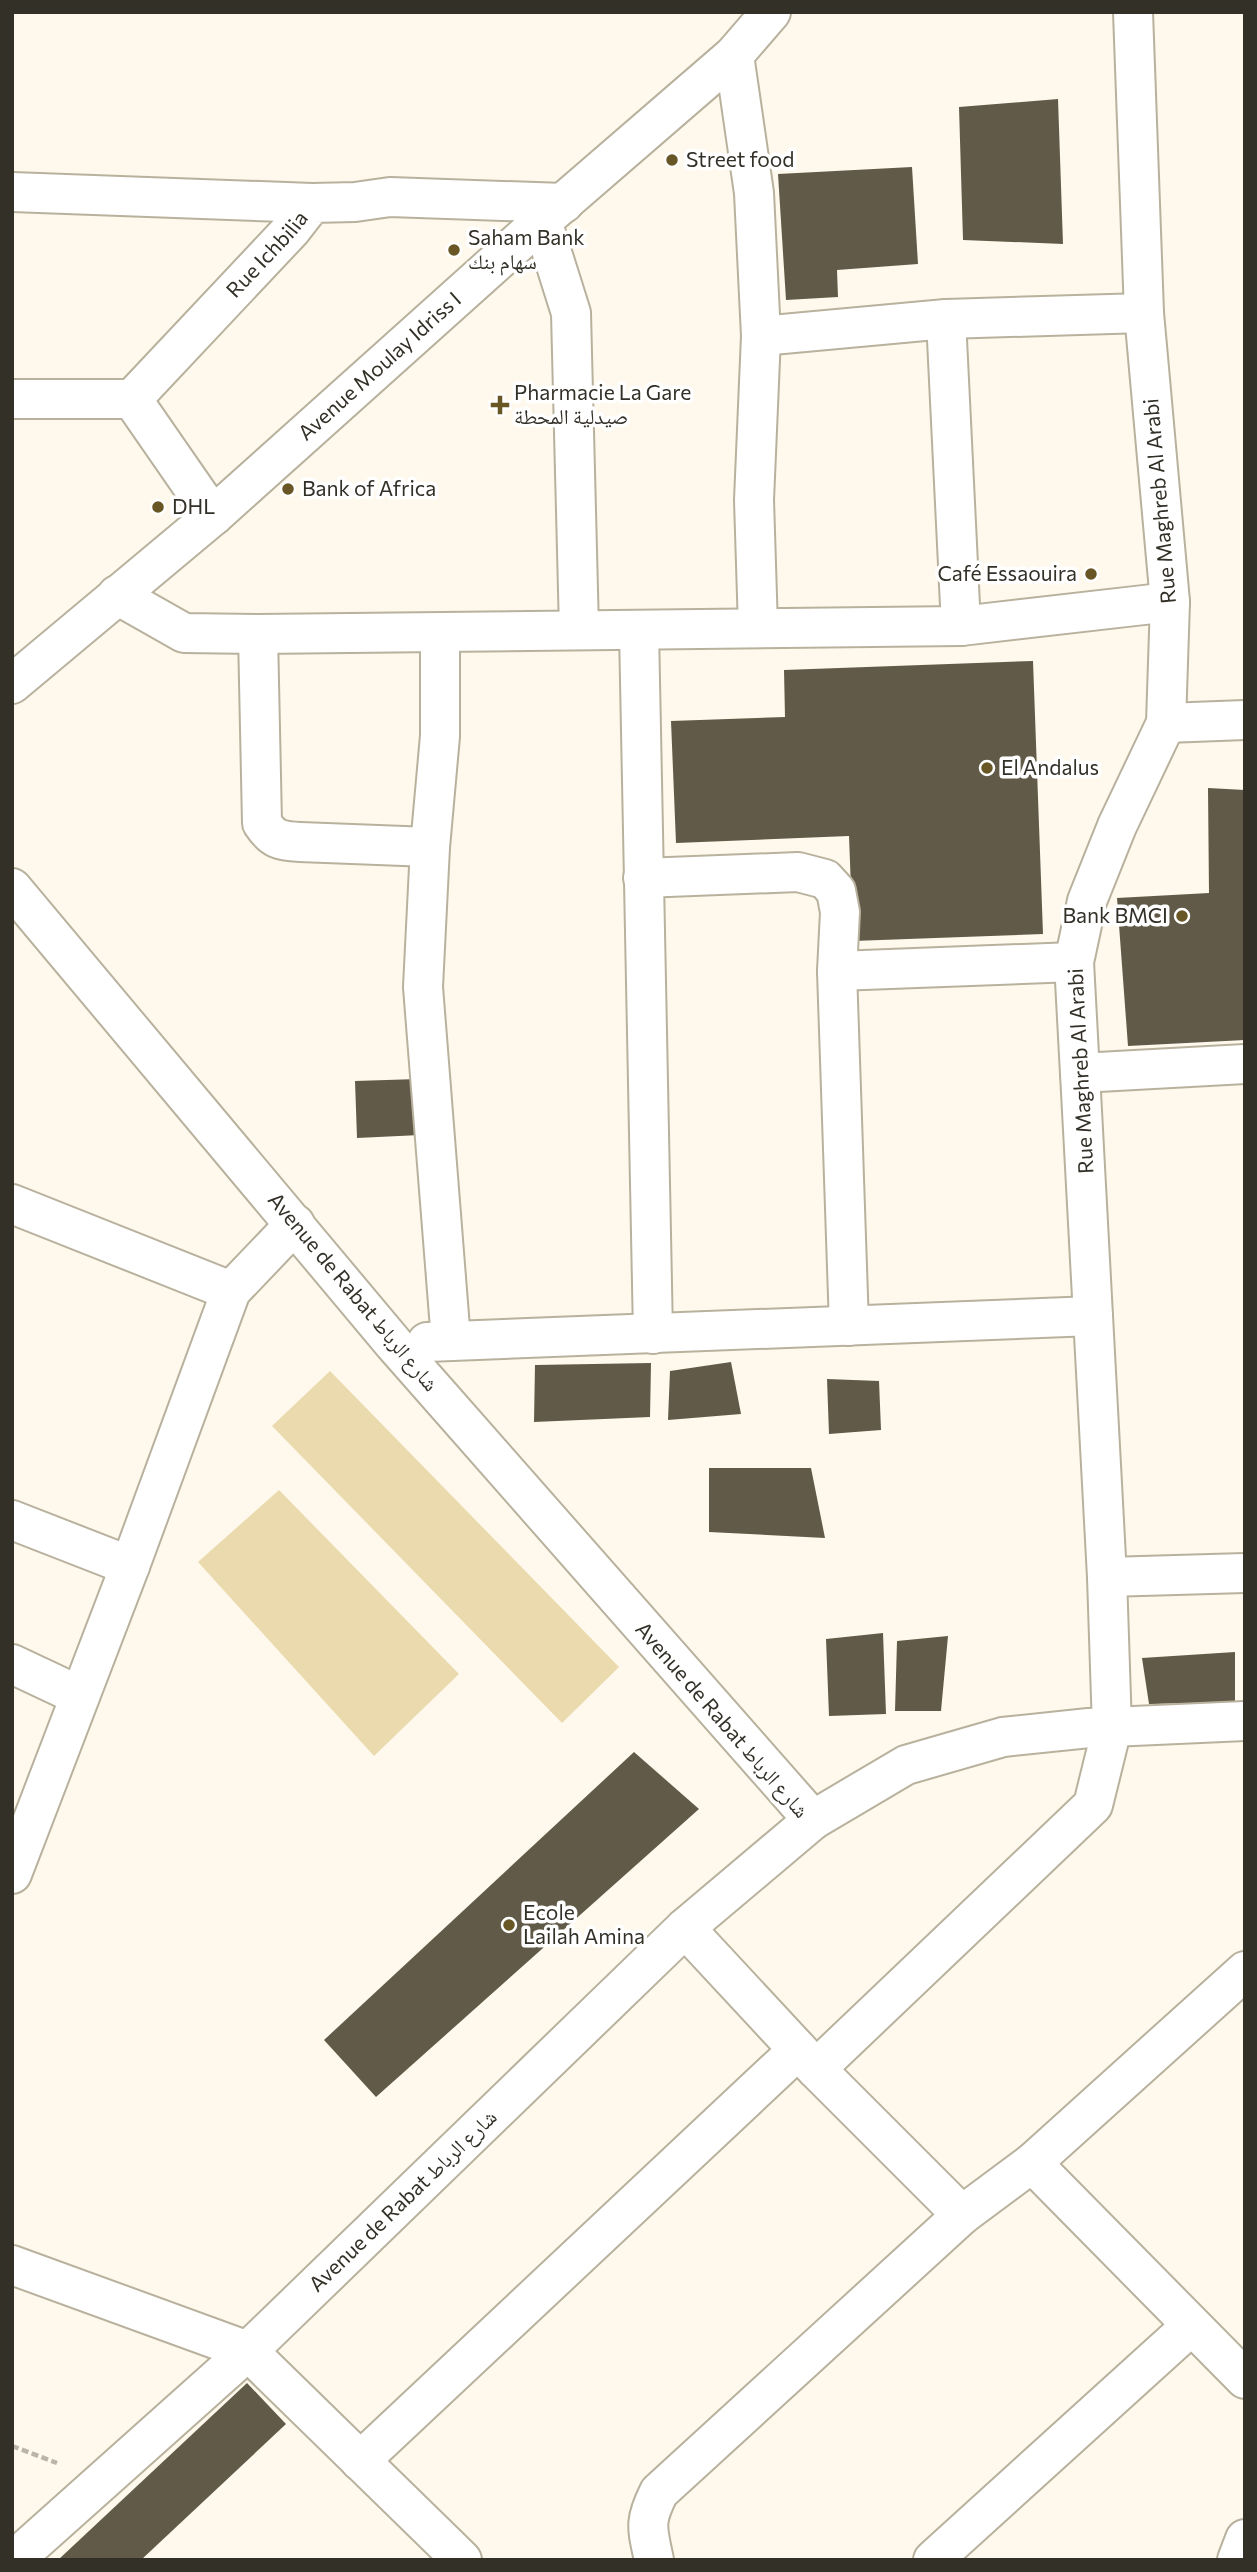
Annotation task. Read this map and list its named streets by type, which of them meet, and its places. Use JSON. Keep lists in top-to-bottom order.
{
  "streets": {
    "street": [
      "Rue Ichbilia",
      "Avenue Moulay Idriss I",
      "Rue Maghreb Al Arabi",
      "Avenue de Rabat شارع الرباط"
    ]
  },
  "crossings": [
    ["Rue Ichbilia", "Avenue Moulay Idriss I"]
  ],
  "places": {
    "other": [
      "Street food",
      "Saham Bank سهام بنك",
      "Bank of Africa",
      "DHL",
      "Café Essaouira",
      "El Andalus",
      "Bank BMCI",
      "Ecole Lailah Amina"
    ],
    "health": ["Pharmacie La Gare صيدلية المحطة"]
  }
}
